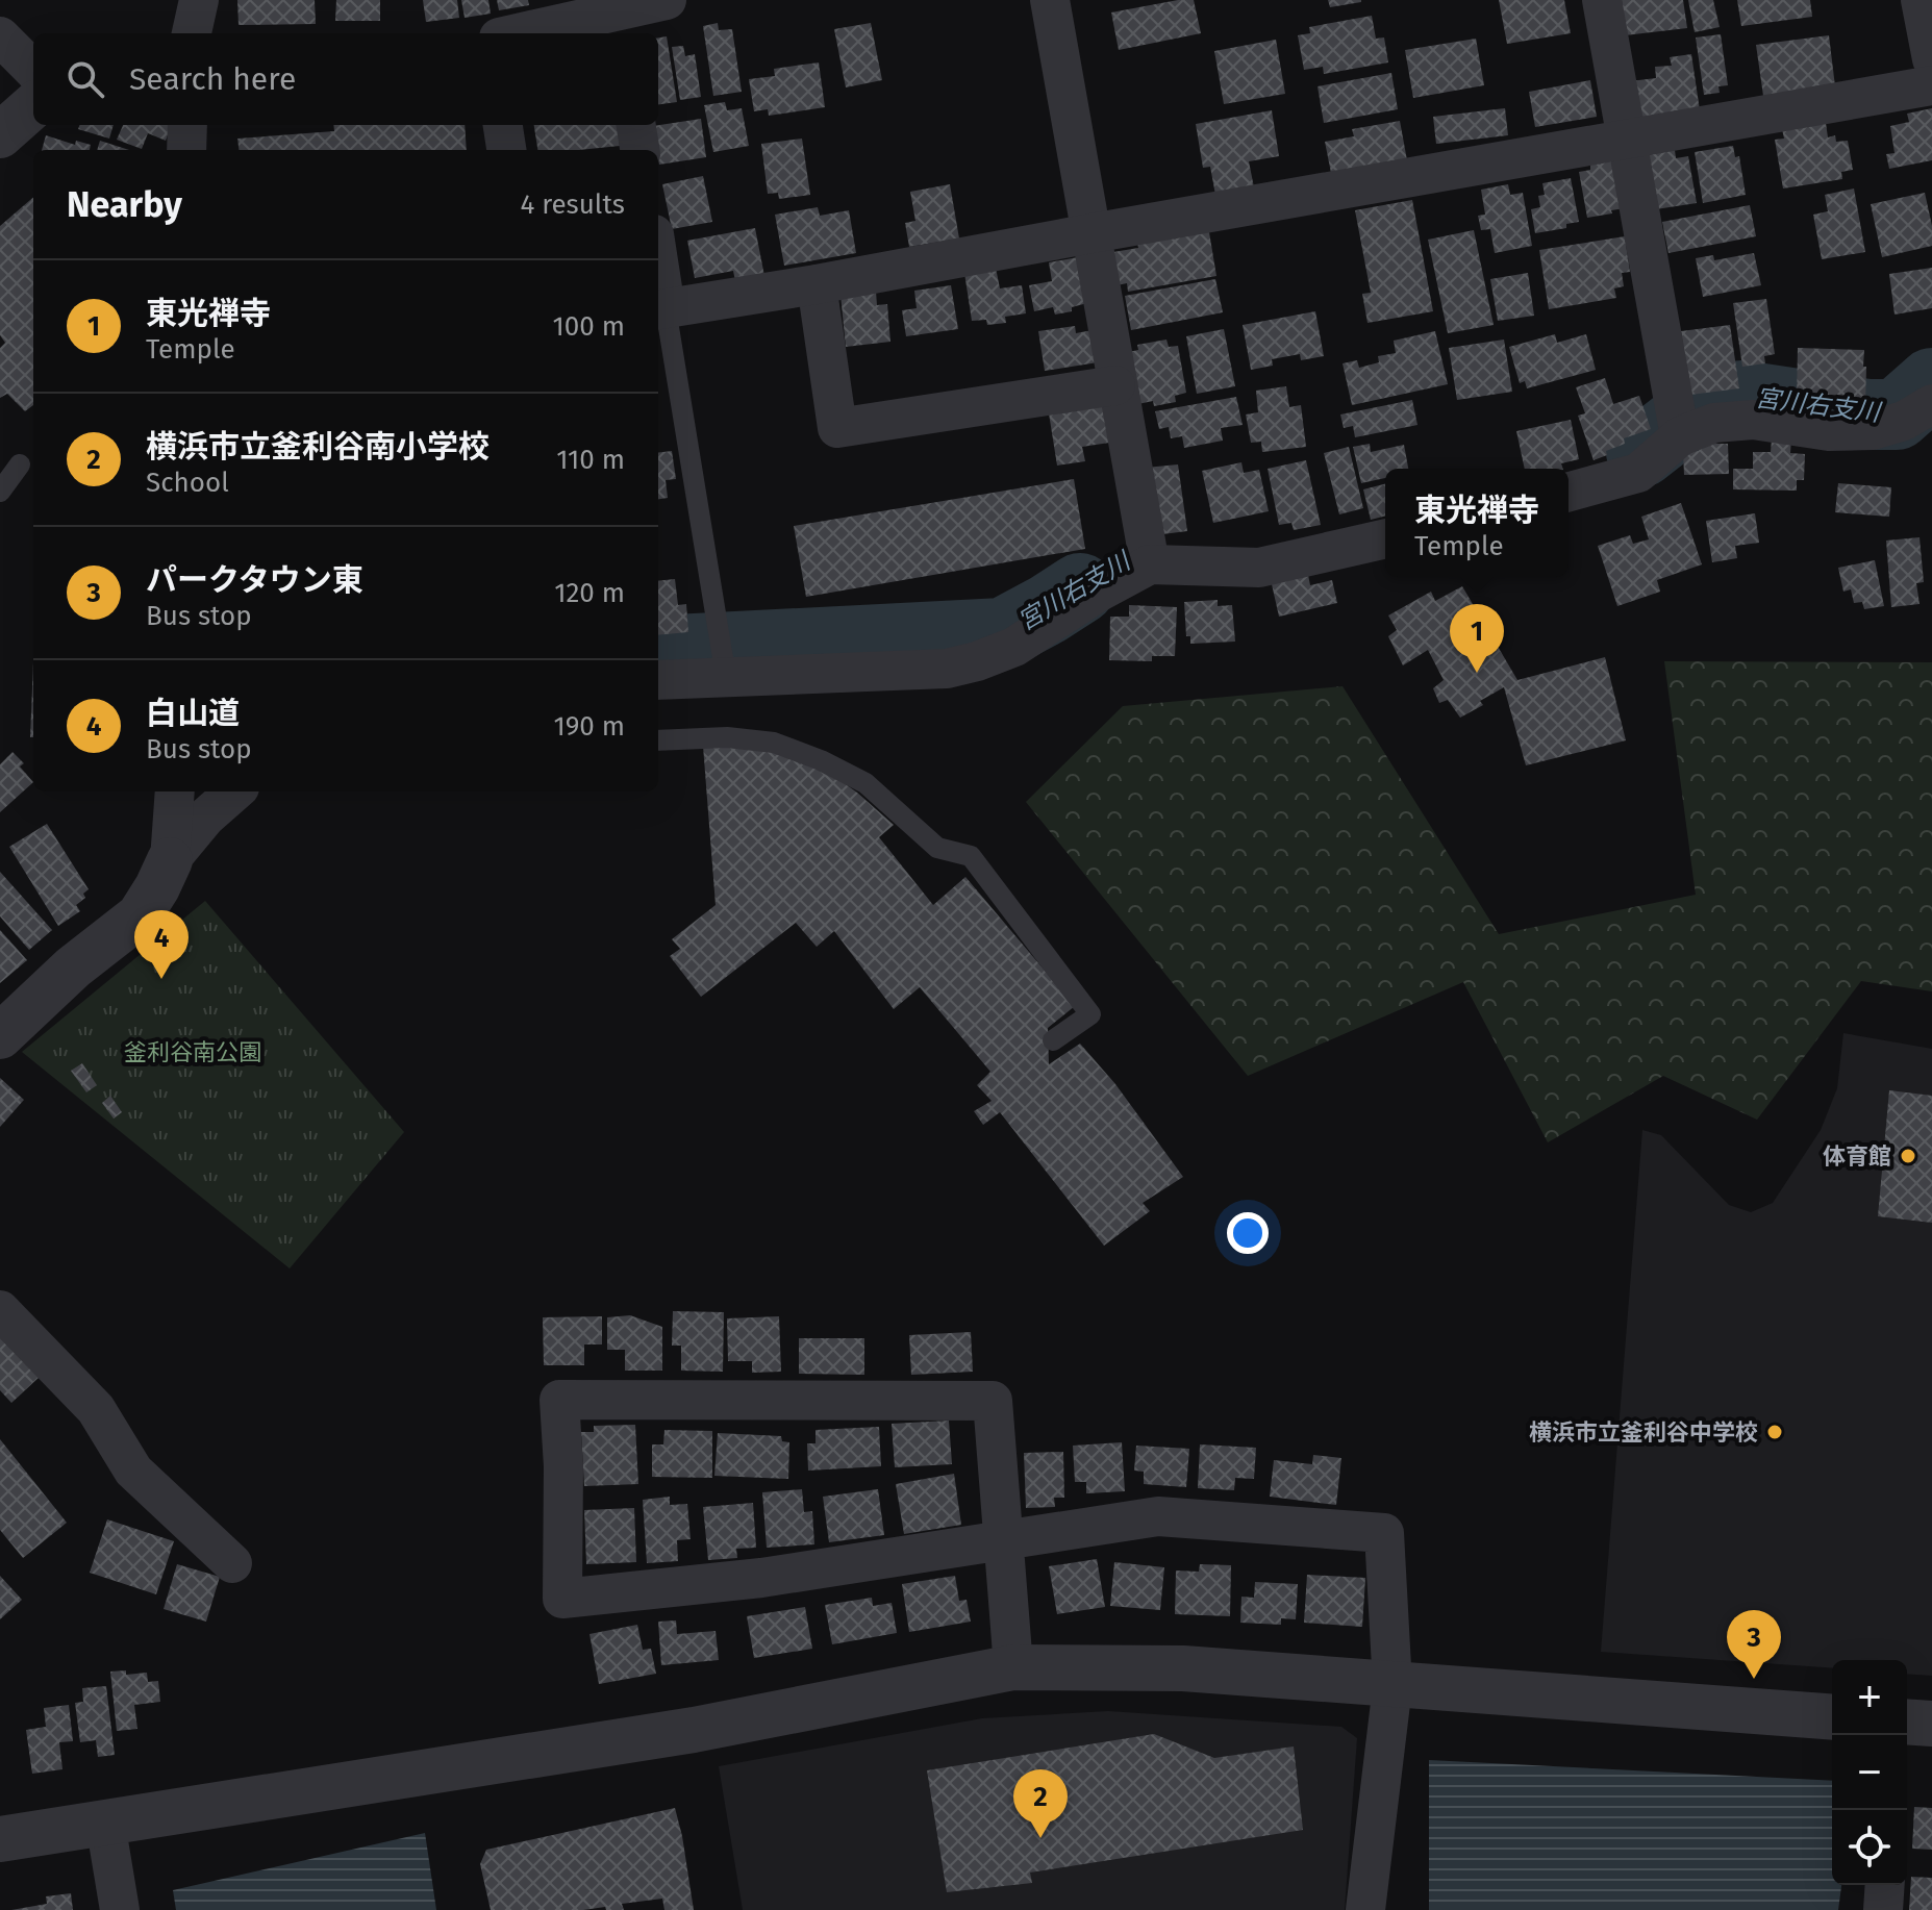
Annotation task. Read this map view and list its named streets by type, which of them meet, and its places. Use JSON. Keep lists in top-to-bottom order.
{
  "water": ["宮川右支川"],
  "parks": ["釜利谷南公園"],
  "places": ["体育館", "横浜市立釜利谷中学校"],
  "page": {
    "search": "Search here",
    "heading": ["Nearby", "4 results"],
    "list": [
      {
        "mark": "1",
        "name": "東光禅寺",
        "note": "Temple",
        "value": "100 m"
      },
      {
        "mark": "2",
        "name": "横浜市立釜利谷南小学校",
        "note": "School",
        "value": "110 m"
      },
      {
        "mark": "3",
        "name": "パークタウン東",
        "note": "Bus stop",
        "value": "120 m"
      },
      {
        "mark": "4",
        "name": "白山道",
        "note": "Bus stop",
        "value": "190 m"
      }
    ],
    "popup": ["東光禅寺", "Temple"],
    "pins": [
      "1",
      "4",
      "3",
      "2"
    ],
    "map_buttons": ["+", "−"]
  }
}
